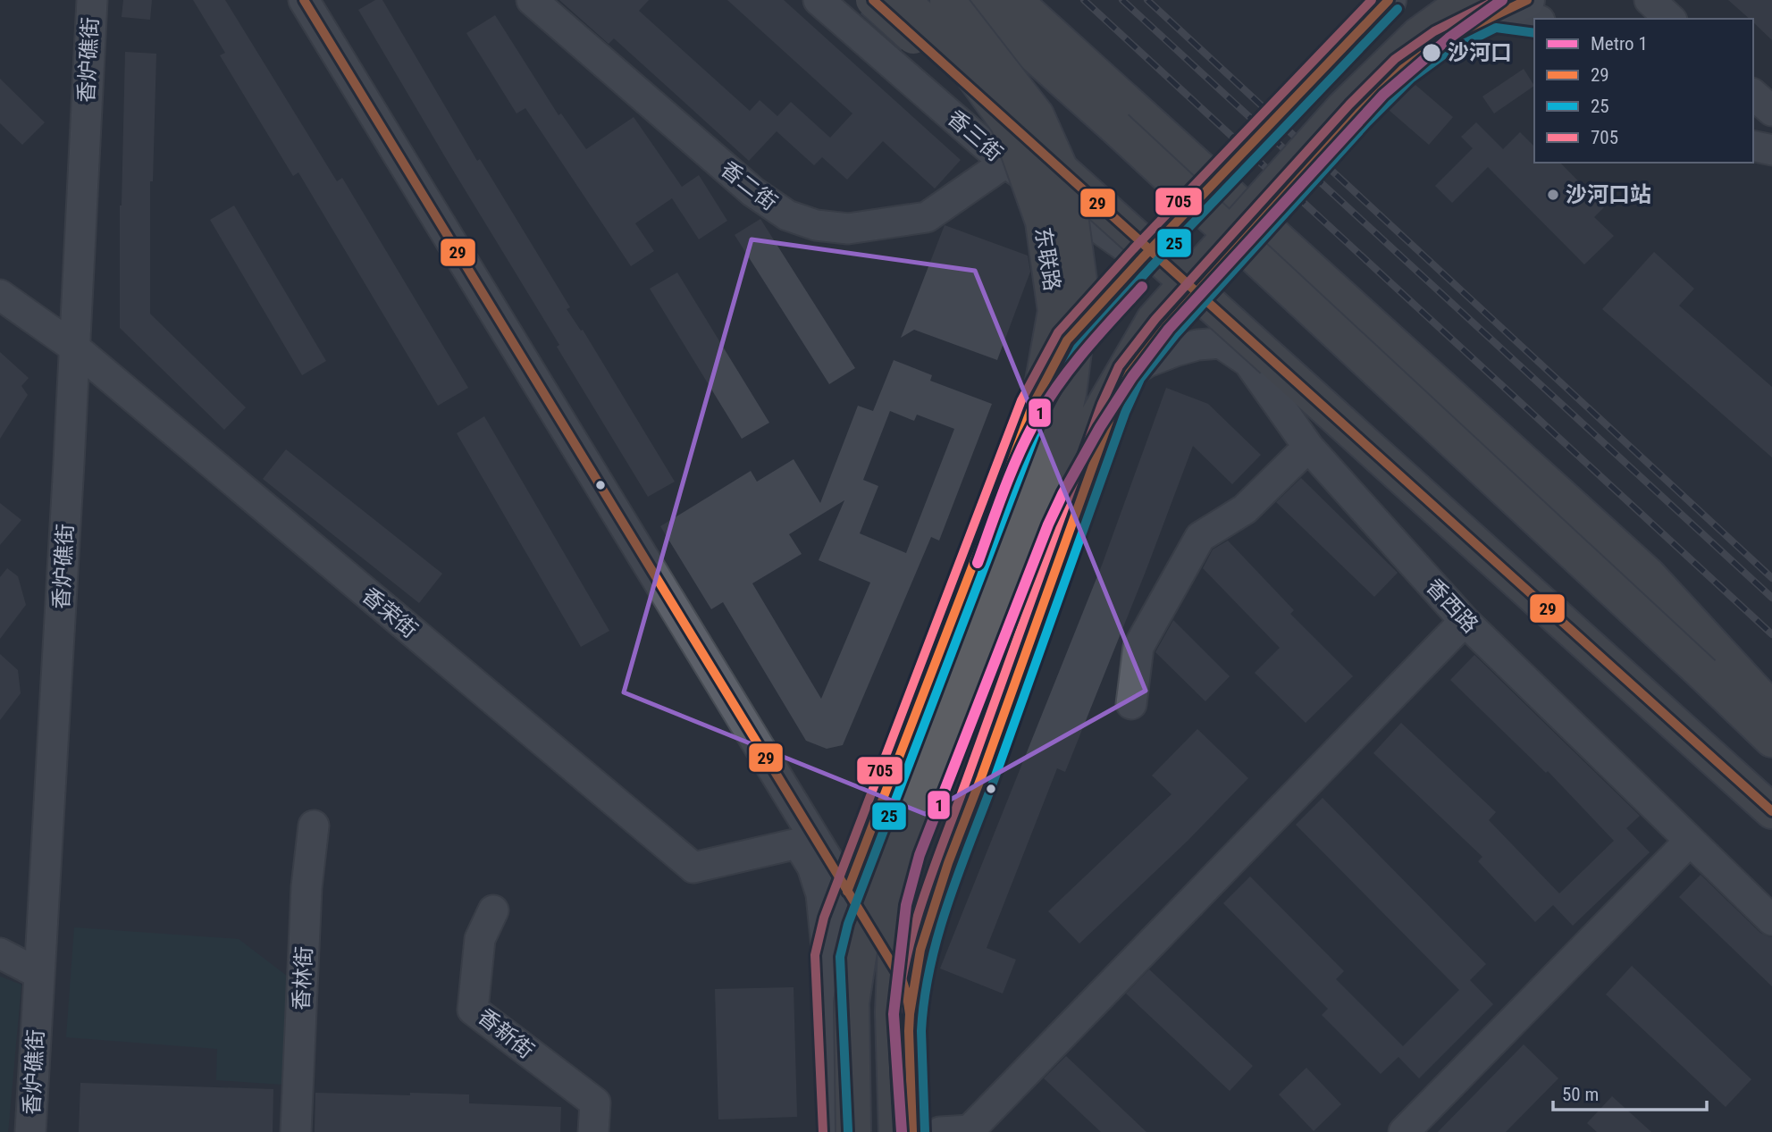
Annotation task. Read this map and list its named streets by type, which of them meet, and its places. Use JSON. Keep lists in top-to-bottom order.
{
  "streets": {
    "highway": ["东联路"],
    "street": [
      "香炉礁街",
      "香三街",
      "香二街",
      "香西路",
      "香荣街",
      "香林街",
      "香新街"
    ]
  },
  "crossings": [
    ["香炉礁街", "香荣街"],
    ["香三街", "香二街"]
  ],
  "places": ["沙河口", "沙河口站"],
  "lines": [
    "metro line 1",
    "transit line 29",
    "transit line 705",
    "transit line 25"
  ],
  "legend": [
    "Metro 1",
    "29",
    "25",
    "705"
  ],
  "scale_bar": "50 m"
}
